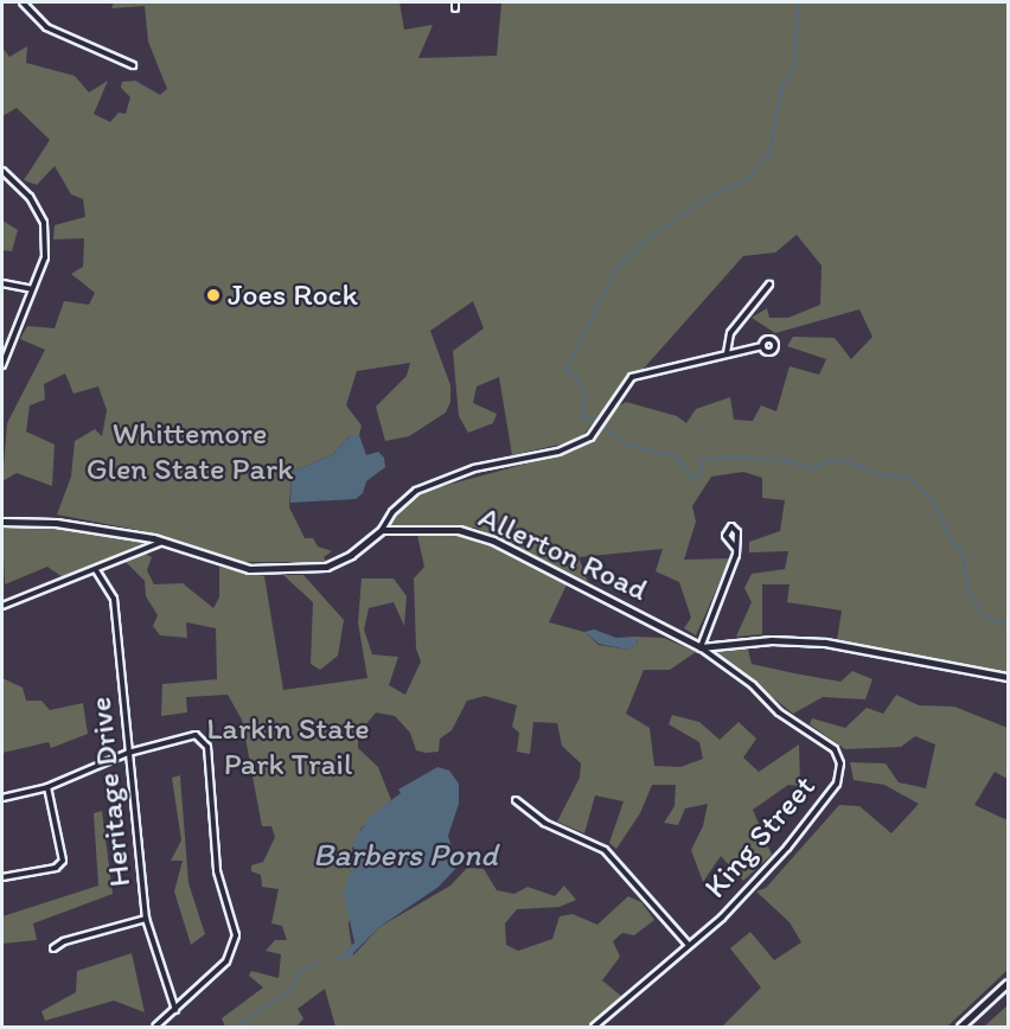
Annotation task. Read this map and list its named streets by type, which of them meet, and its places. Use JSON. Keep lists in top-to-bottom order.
{
  "streets": {
    "street": ["Allerton Road", "Heritage Drive", "King Street"]
  },
  "crossings": [
    ["Allerton Road", "King Street"]
  ],
  "water": ["Barbers Pond"],
  "parks": ["Whittemore Glen State Park", "Larkin State Park Trail"],
  "places": ["Joes Rock"]
}
